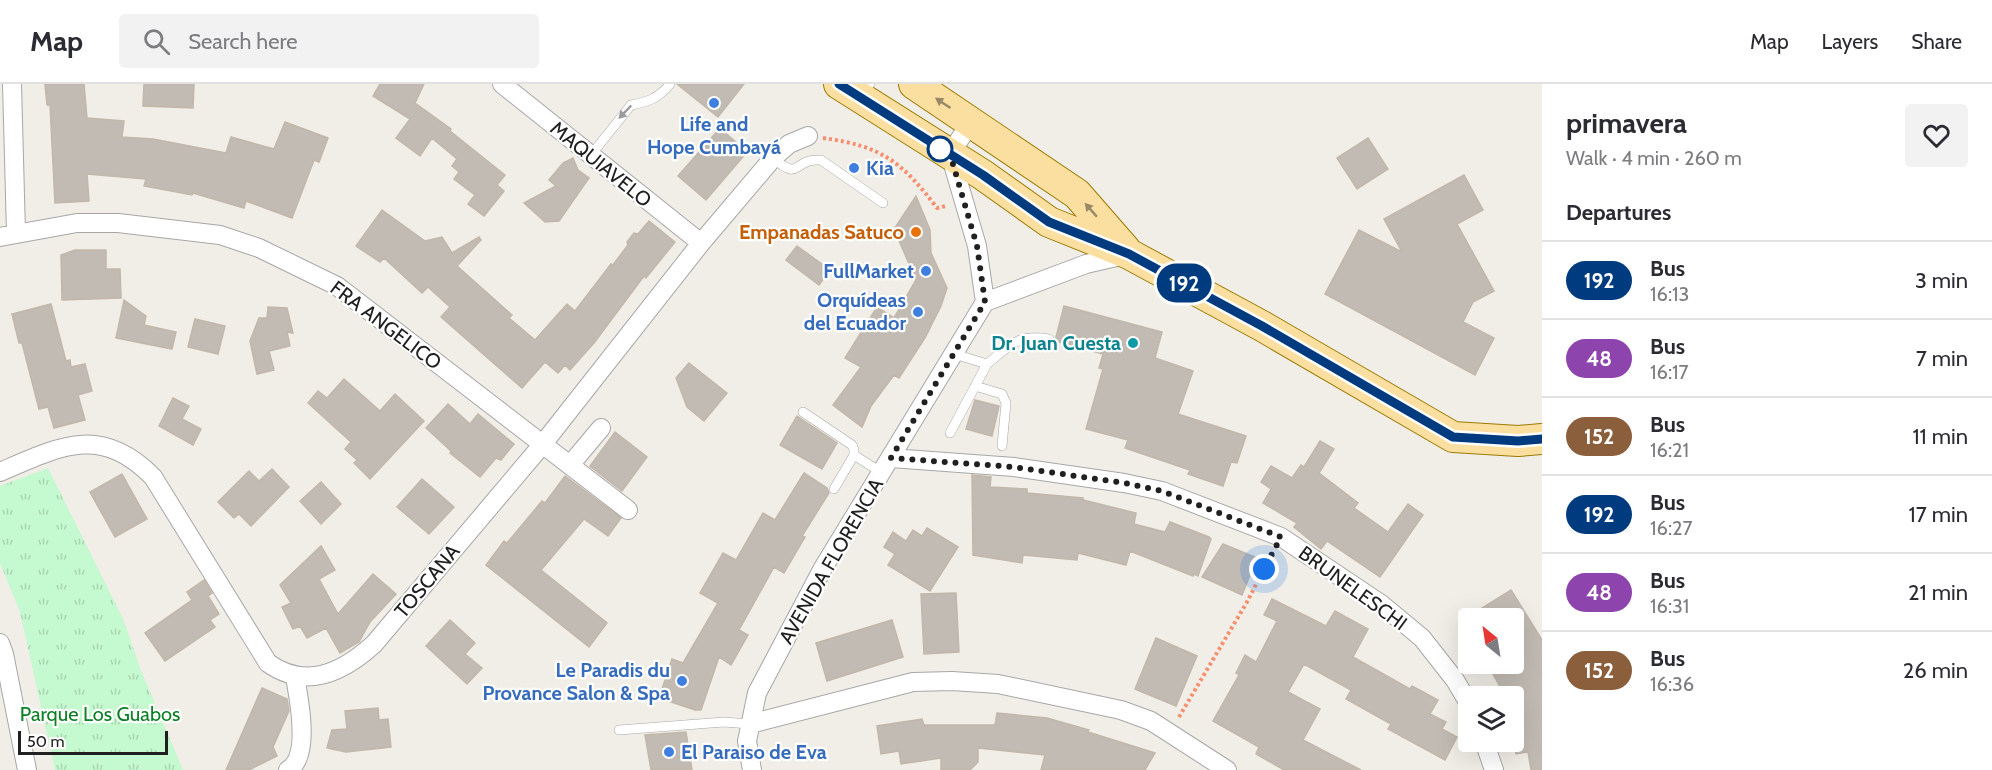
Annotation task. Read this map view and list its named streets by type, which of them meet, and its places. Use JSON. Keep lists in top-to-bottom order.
{
  "streets": {
    "street": [
      "MAQUIAVELO",
      "FRA ANGELICO",
      "AVENIDA FLORENCIA",
      "TOSCANA",
      "BRUNELESCHI"
    ]
  },
  "crossings": [
    ["MAQUIAVELO", "TOSCANA"],
    ["FRA ANGELICO", "TOSCANA"],
    ["AVENIDA FLORENCIA", "BRUNELESCHI"]
  ],
  "parks": ["Parque Los Guabos"],
  "places": [
    "Life and Hope Cumbayá",
    "Kia",
    "Empanadas Satuco",
    "FullMarket",
    "Orquídeas del Ecuador",
    "Dr. Juan Cuesta",
    "Le Paradis du Provance Salon & Spa",
    "El Paraiso de Eva"
  ],
  "lines": ["bus line 192"],
  "scale_bar": "50 m",
  "north": "top left",
  "page": {
    "header": "Map",
    "search": "Search here",
    "nav": ["Map", "Layers", "Share"],
    "on_map": "192",
    "heading": [
      ["primavera", "Walk · 4 min · 260 m"],
      "Departures"
    ],
    "list": [
      {
        "mark": "192",
        "name": "Bus",
        "note": "16:13",
        "value": "3 min"
      },
      {
        "mark": "48",
        "name": "Bus",
        "note": "16:17",
        "value": "7 min"
      },
      {
        "mark": "152",
        "name": "Bus",
        "note": "16:21",
        "value": "11 min"
      },
      {
        "mark": "192",
        "name": "Bus",
        "note": "16:27",
        "value": "17 min"
      },
      {
        "mark": "48",
        "name": "Bus",
        "note": "16:31",
        "value": "21 min"
      },
      {
        "mark": "152",
        "name": "Bus",
        "note": "16:36",
        "value": "26 min"
      }
    ],
    "scale": "50 m"
  }
}
